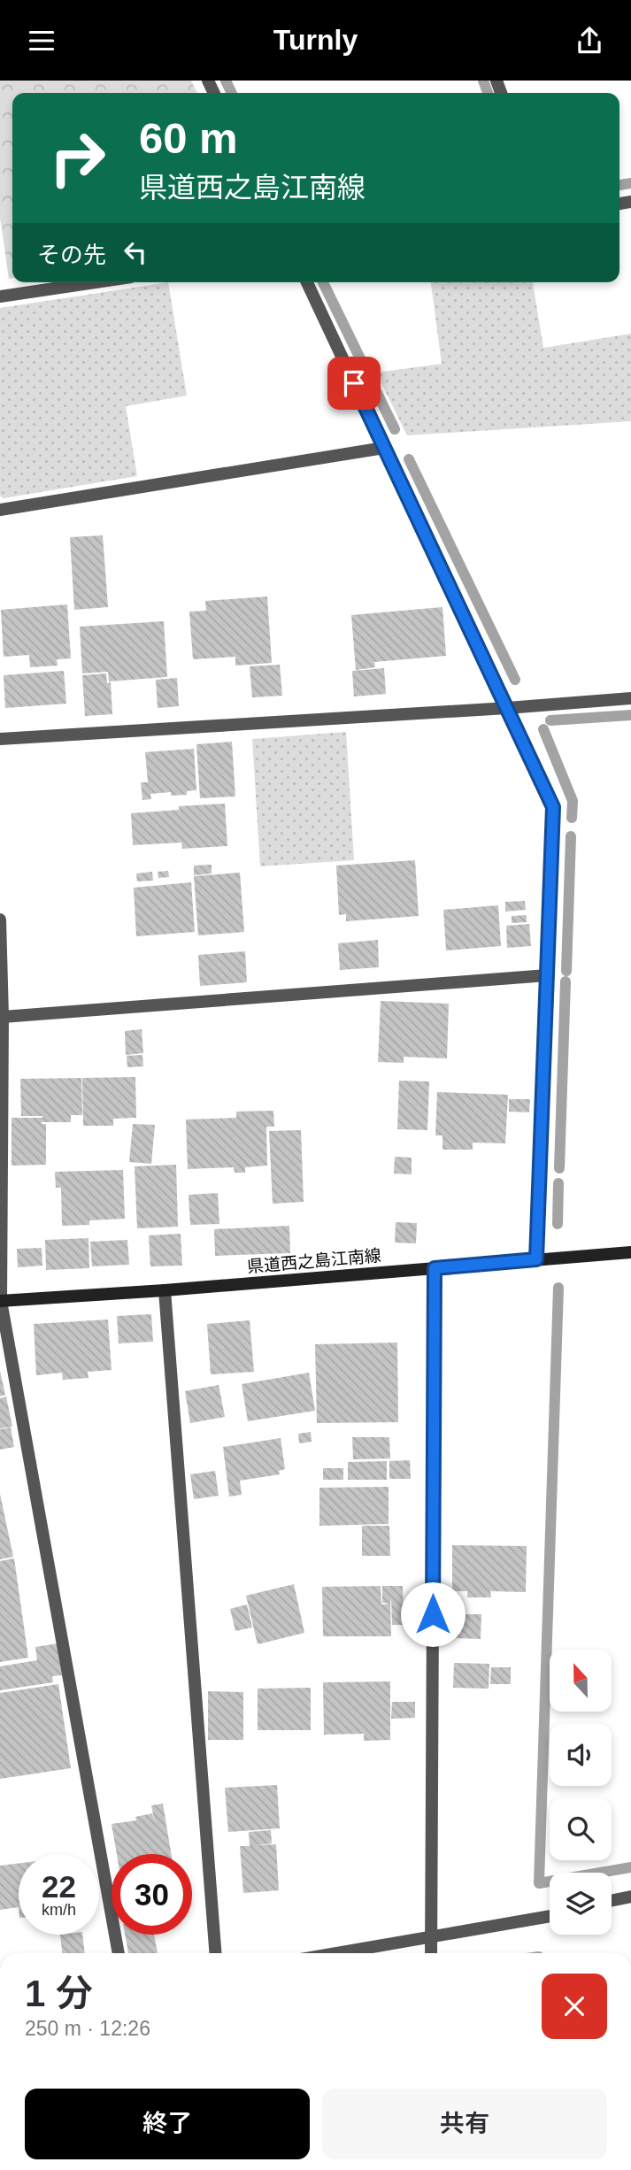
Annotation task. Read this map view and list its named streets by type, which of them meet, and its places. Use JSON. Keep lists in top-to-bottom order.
{
  "streets": {
    "main road": ["県道西之島江南線"]
  },
  "north": "top",
  "page": {
    "header": "Turnly",
    "turn": ["60 m", "県道西之島江南線"],
    "then": "その先",
    "speed": "22 km/h",
    "limit": "30",
    "heading": ["1 分", "250 m · 12:26"],
    "buttons": ["終了", "共有"]
  }
}
